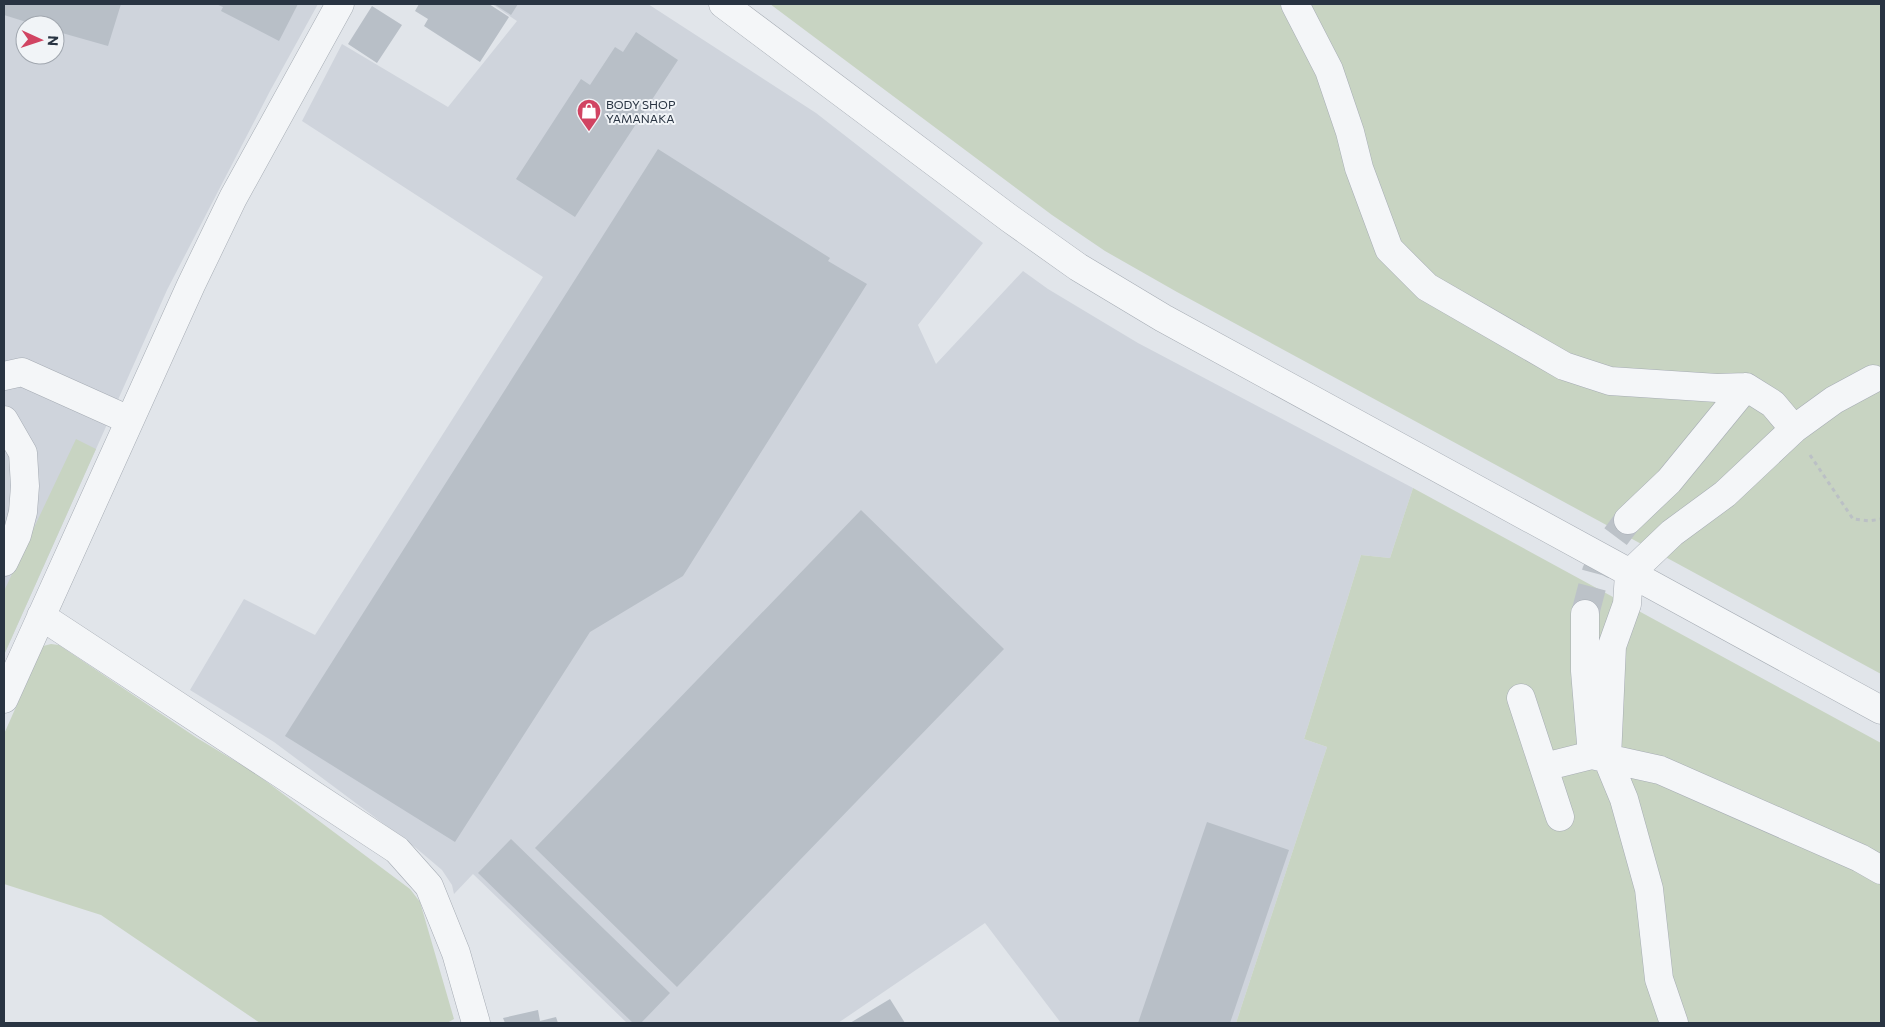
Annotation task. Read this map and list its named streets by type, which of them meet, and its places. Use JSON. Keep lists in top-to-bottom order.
{
  "places": {
    "shop": ["BODY SHOP YAMANAKA"]
  },
  "north": "right"
}
